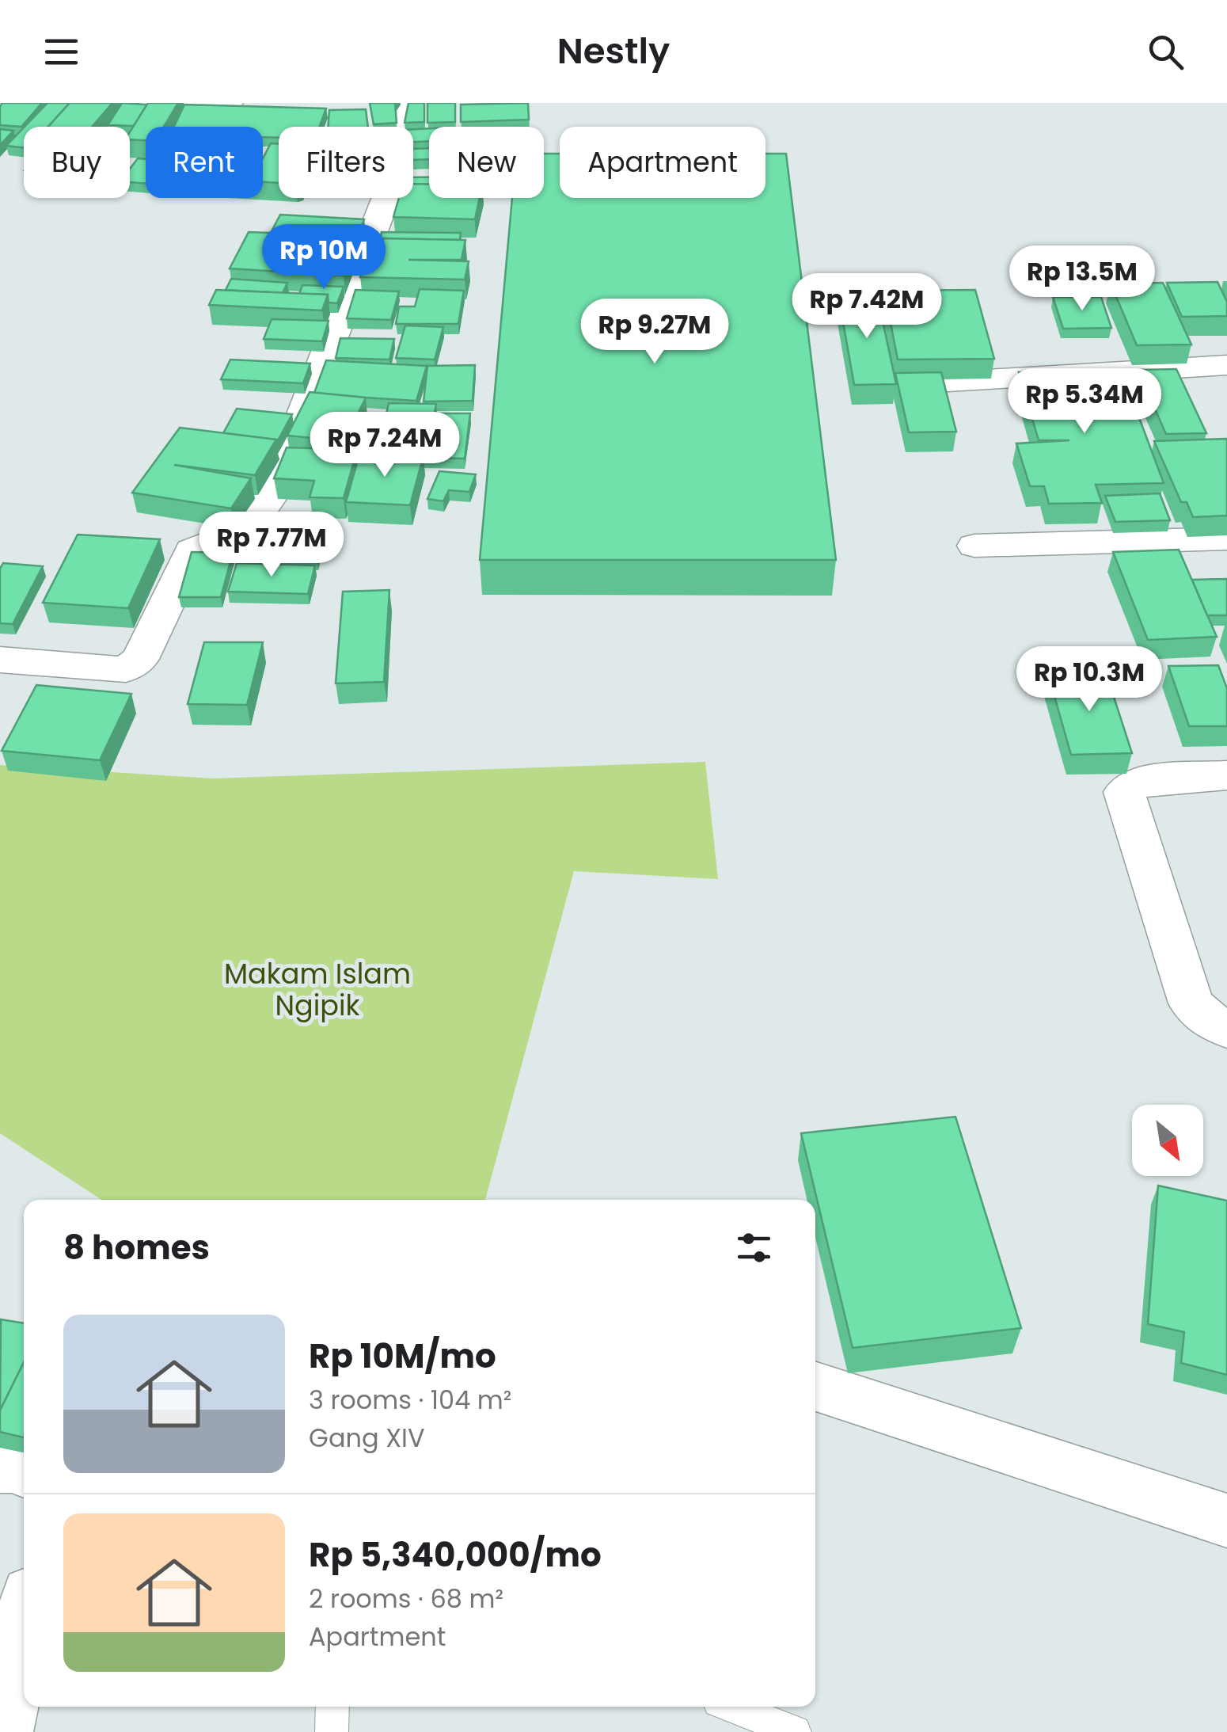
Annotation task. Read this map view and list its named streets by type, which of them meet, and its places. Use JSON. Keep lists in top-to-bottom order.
{
  "parks": ["Makam Islam Ngipik"],
  "north": "bottom right",
  "page": {
    "header": "Nestly",
    "chip": [
      "Buy",
      "Rent",
      "Filters",
      "New",
      "Apartment"
    ],
    "price": [
      "Rp 10M",
      "Rp 13.5M",
      "Rp 7.42M",
      "Rp 9.27M",
      "Rp 5.34M",
      "Rp 7.24M",
      "Rp 7.77M",
      "Rp 10.3M"
    ],
    "heading": "8 homes",
    "list": [
      {
        "name": "Rp 10M/mo",
        "note": "3 rooms · 104 m² · Gang XIV"
      },
      {
        "name": "Rp 5,340,000/mo",
        "note": "2 rooms · 68 m² · Apartment"
      }
    ]
  }
}
